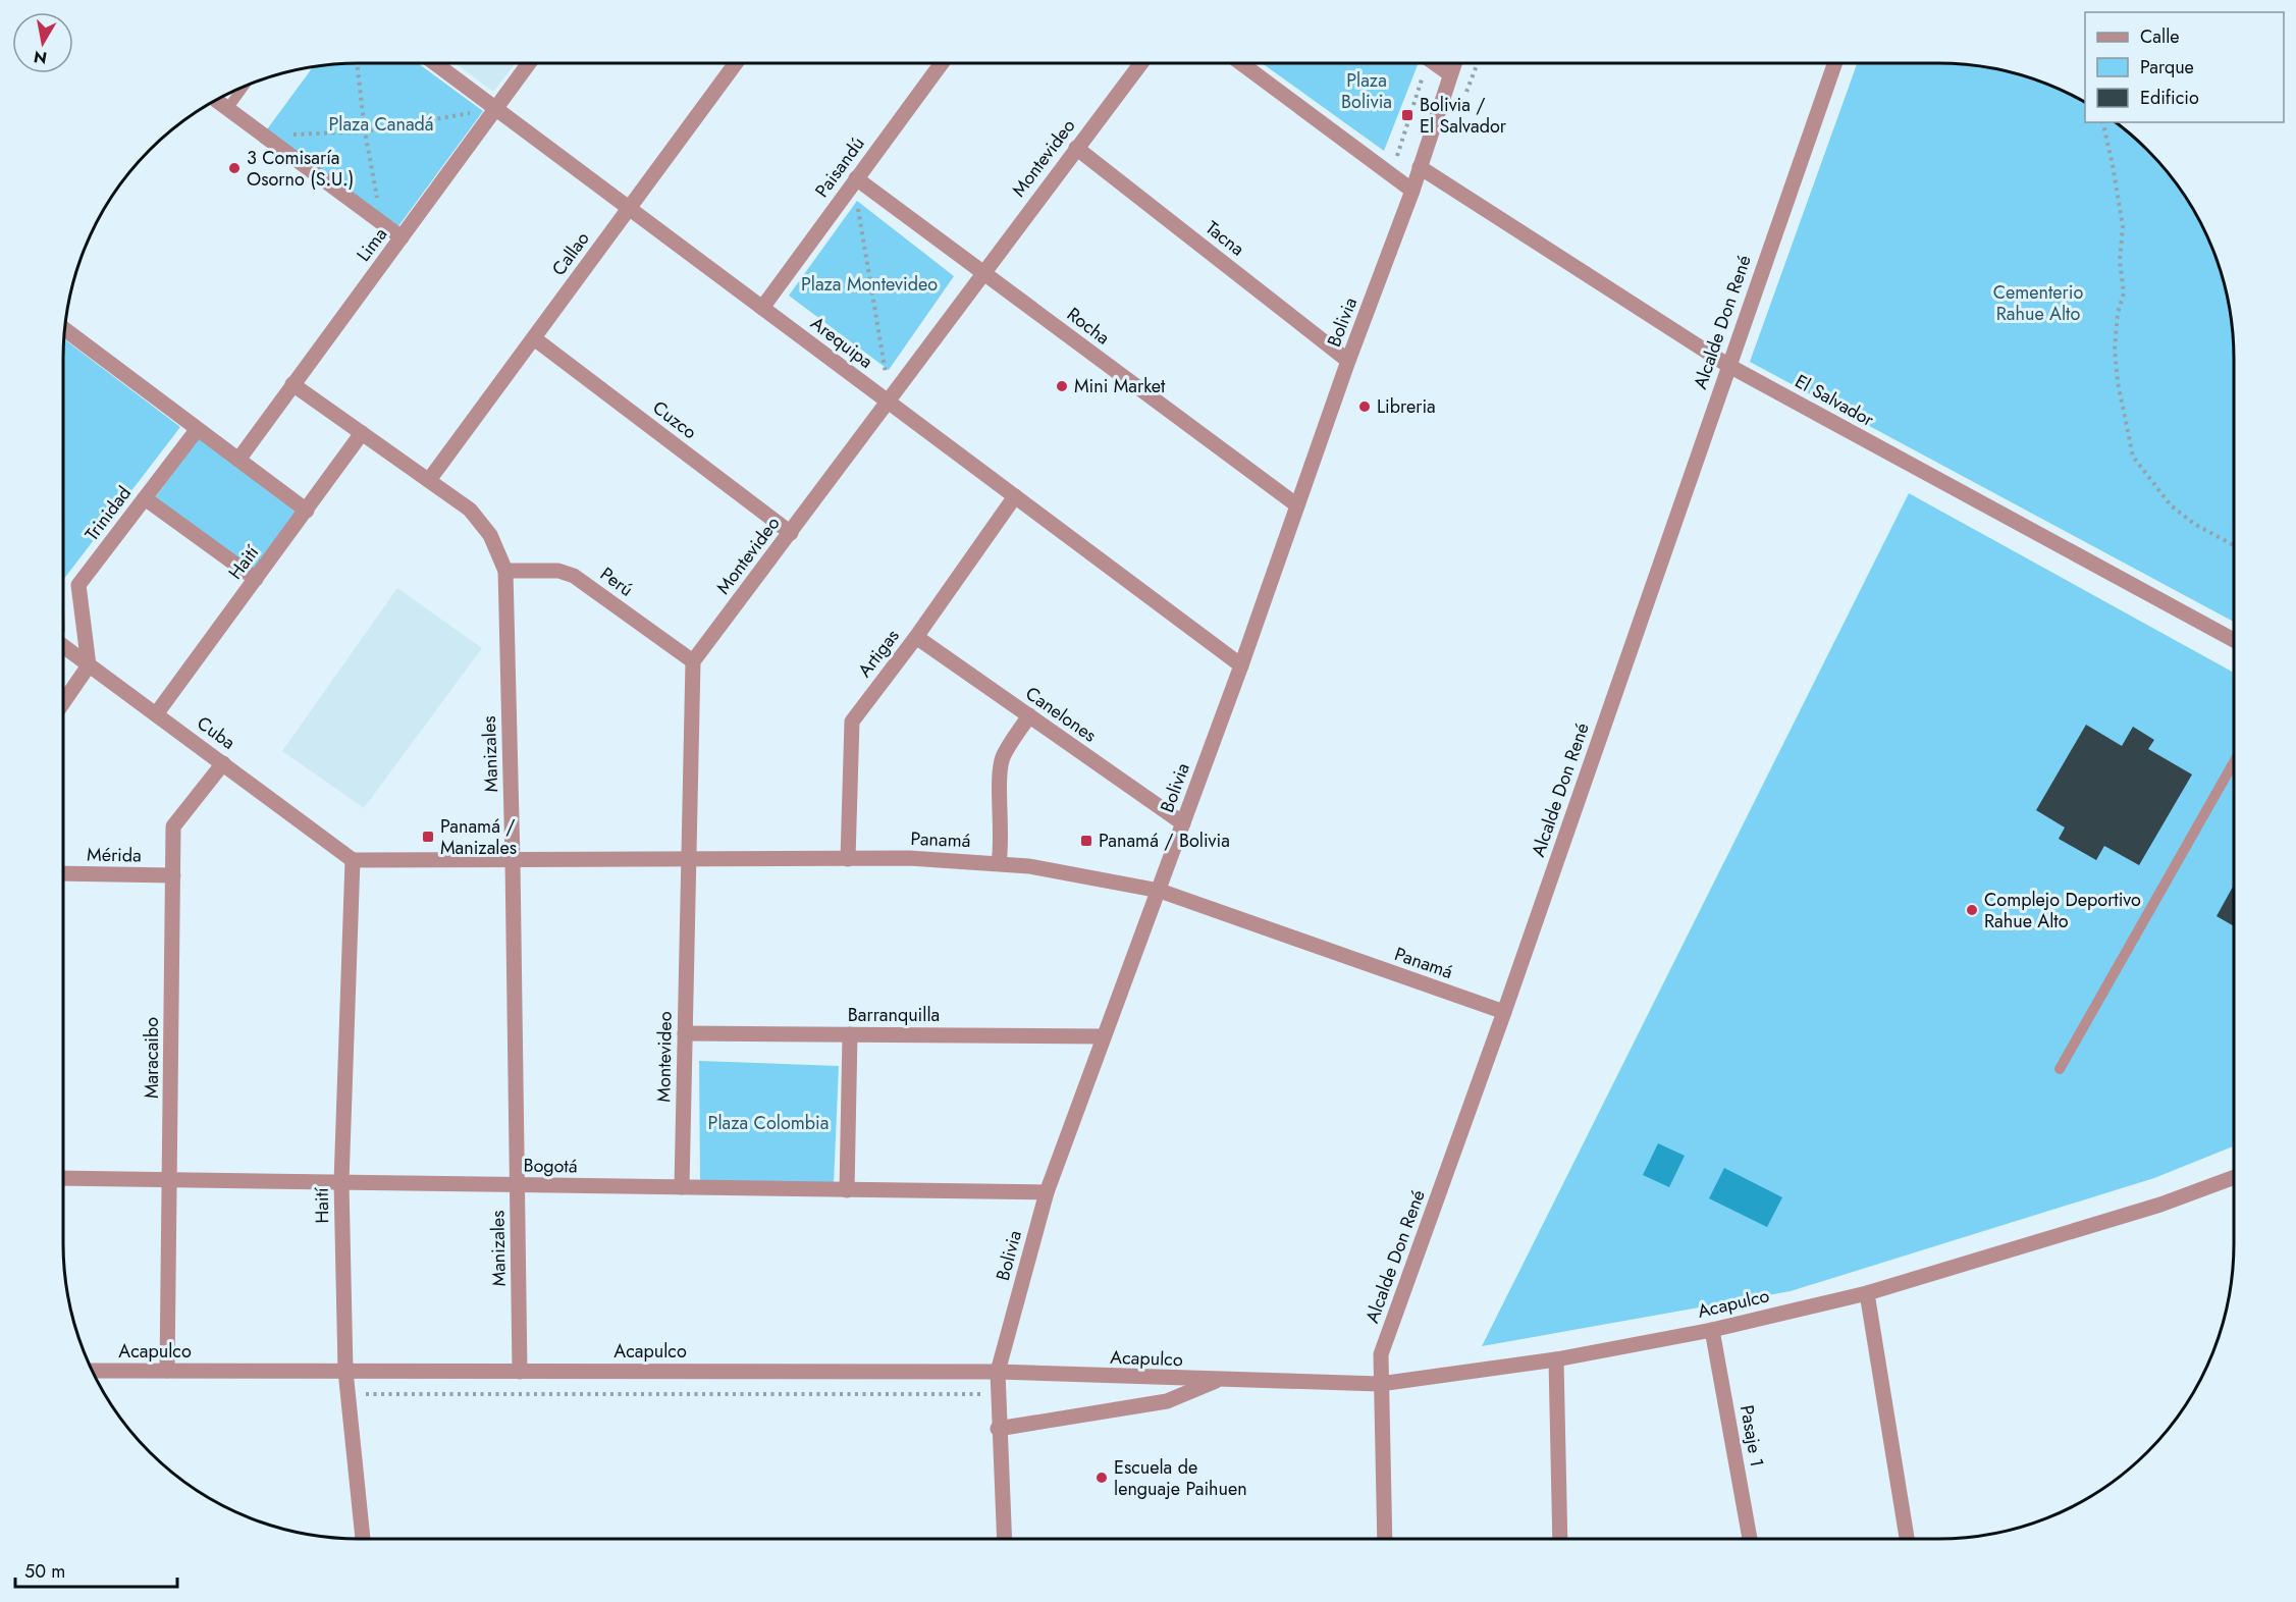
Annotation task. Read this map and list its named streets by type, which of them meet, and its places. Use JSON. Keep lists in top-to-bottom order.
{
  "streets": {
    "street": [
      "Montevideo",
      "Paisandú",
      "Tacna",
      "Lima",
      "Callao",
      "Bolivia",
      "Alcalde Don René",
      "Rocha",
      "Arequipa",
      "El Salvador",
      "Cuzco",
      "Trinidad",
      "Haití",
      "Perú",
      "Artigas",
      "Canelones",
      "Cuba",
      "Manizales",
      "Panamá",
      "Mérida",
      "Barranquilla",
      "Maracaibo",
      "Bogotá",
      "Acapulco",
      "Pasaje 1"
    ]
  },
  "crossings": [
    ["Montevideo", "Tacna"],
    ["Montevideo", "Rocha"],
    ["Montevideo", "Arequipa"],
    ["Montevideo", "Cuzco"],
    ["Montevideo", "Perú"],
    ["Montevideo", "Panamá"],
    ["Montevideo", "Barranquilla"],
    ["Montevideo", "Bogotá"],
    ["Paisandú", "Rocha"],
    ["Paisandú", "Arequipa"],
    ["Tacna", "Bolivia"],
    ["Lima", "Arequipa"],
    ["Lima", "Manizales"],
    ["Callao", "Arequipa"],
    ["Callao", "Cuzco"],
    ["Callao", "Manizales"],
    ["Bolivia", "Rocha"],
    ["Bolivia", "Arequipa"],
    ["Bolivia", "El Salvador"],
    ["Bolivia", "Canelones"],
    ["Bolivia", "Panamá"],
    ["Bolivia", "Barranquilla"],
    ["Bolivia", "Bogotá"],
    ["Bolivia", "Acapulco"],
    ["Alcalde Don René", "El Salvador"],
    ["Alcalde Don René", "Panamá"],
    ["Alcalde Don René", "Acapulco"],
    ["Arequipa", "Artigas"],
    ["Trinidad", "Cuba"],
    ["Haití", "Cuba"],
    ["Haití", "Manizales"],
    ["Haití", "Panamá"],
    ["Haití", "Bogotá"],
    ["Haití", "Acapulco"],
    ["Perú", "Manizales"],
    ["Artigas", "Canelones"],
    ["Artigas", "Panamá"],
    ["Cuba", "Panamá"],
    ["Cuba", "Maracaibo"],
    ["Manizales", "Panamá"],
    ["Manizales", "Bogotá"],
    ["Manizales", "Acapulco"],
    ["Mérida", "Maracaibo"],
    ["Maracaibo", "Bogotá"],
    ["Maracaibo", "Acapulco"],
    ["Acapulco", "Pasaje 1"]
  ],
  "parks": [
    "Plaza Bolivia",
    "Plaza Canadá",
    "Plaza Montevideo",
    "Cementerio Rahue Alto",
    "Plaza Colombia"
  ],
  "places": {
    "transit": ["Bolivia / El Salvador", "Panamá / Manizales", "Panamá / Bolivia"],
    "other": [
      "3 Comisaría Osorno (S.U.)",
      "Mini Market",
      "Libreria",
      "Complejo Deportivo Rahue Alto",
      "Escuela de lenguaje Paihuen"
    ]
  },
  "legend": ["Calle", "Parque", "Edificio"],
  "scale_bar": "50 m",
  "north": "bottom"
}
